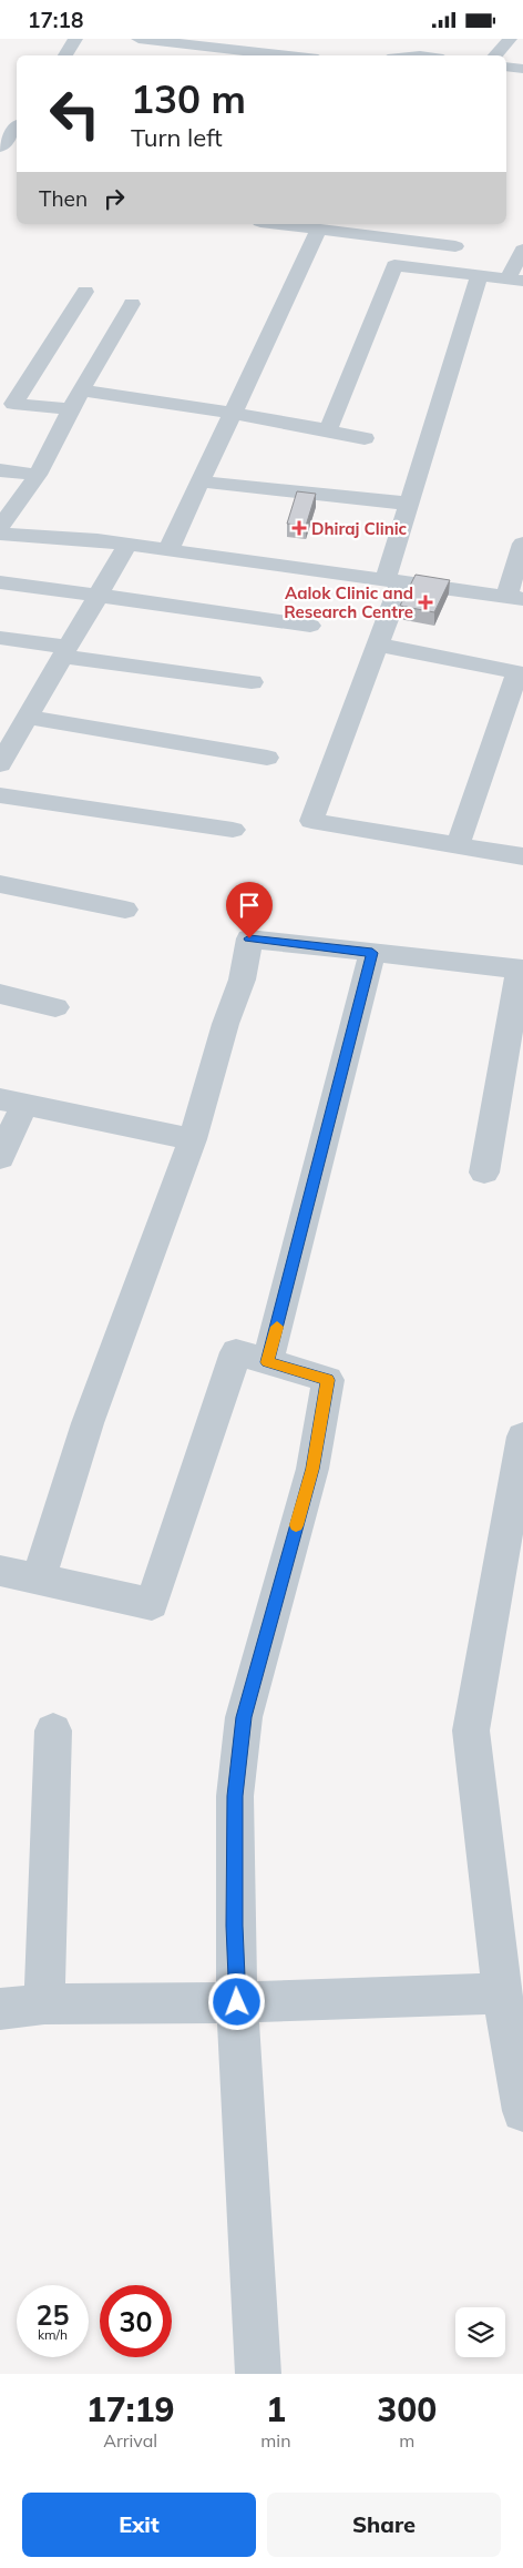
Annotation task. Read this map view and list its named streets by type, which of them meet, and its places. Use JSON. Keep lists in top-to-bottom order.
{
  "places": {
    "health": ["Dhiraj Clinic", "Aalok Clinic and Research Centre"]
  },
  "page": {
    "status": "17:18",
    "turn": ["130 m", "Turn left"],
    "then": "Then",
    "speed": "25 km/h",
    "limit": "30",
    "eta": [
      "17:19",
      "Arrival",
      "1",
      "min",
      "300",
      "m"
    ],
    "buttons": ["Exit", "Share"]
  }
}
